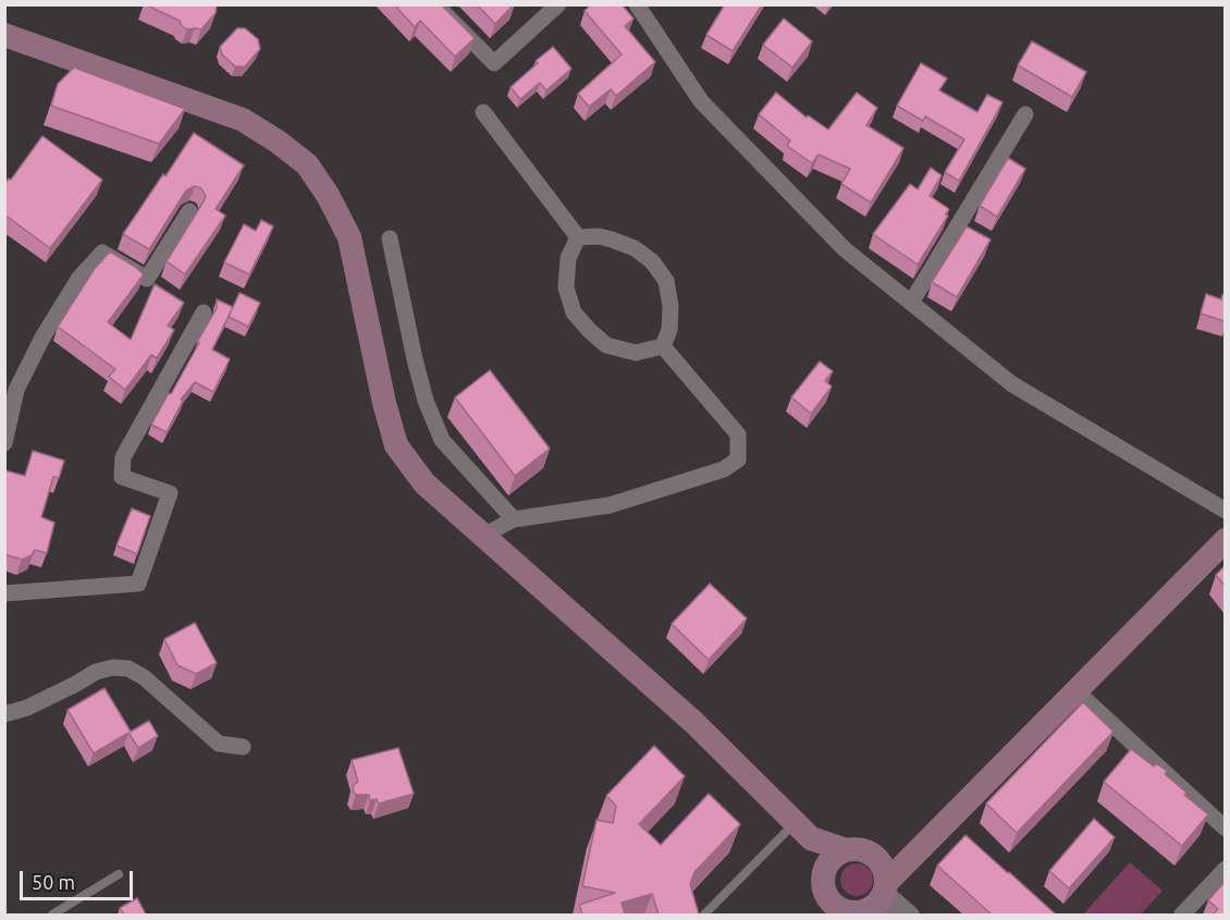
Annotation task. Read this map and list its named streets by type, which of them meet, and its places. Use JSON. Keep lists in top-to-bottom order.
{
  "scale_bar": "50 m"
}
